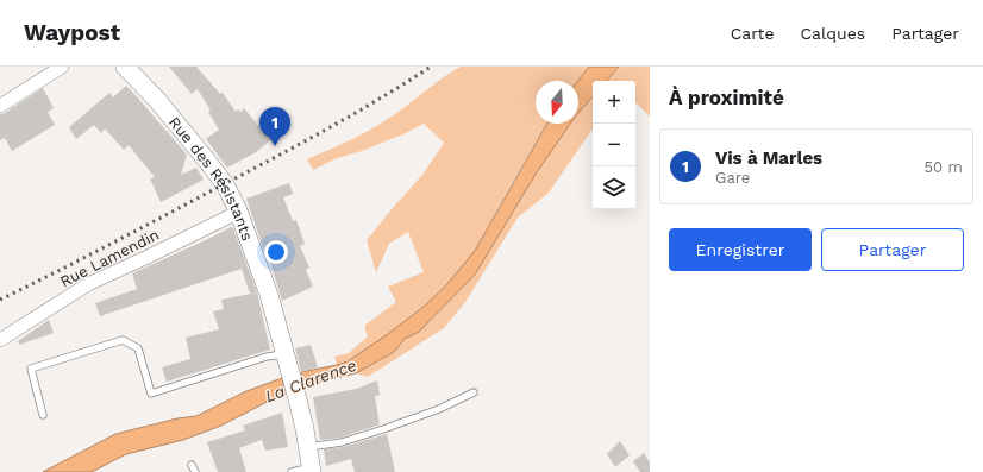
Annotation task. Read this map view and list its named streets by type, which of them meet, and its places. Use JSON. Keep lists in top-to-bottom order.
{
  "streets": {
    "main road": ["Rue des Résistants"],
    "street": ["Rue Lamendin"]
  },
  "crossings": [
    ["Rue des Résistants", "Rue Lamendin"]
  ],
  "water": ["La Clarence"],
  "north": "bottom",
  "page": {
    "header": "Waypost",
    "nav": ["Carte", "Calques", "Partager"],
    "heading": "À proximité",
    "map_buttons": ["+", "−"],
    "pins": "1",
    "list": [
      {
        "mark": "1",
        "name": "Vis à Marles",
        "note": "Gare",
        "value": "50 m"
      }
    ],
    "buttons": ["Enregistrer", "Partager"]
  }
}
